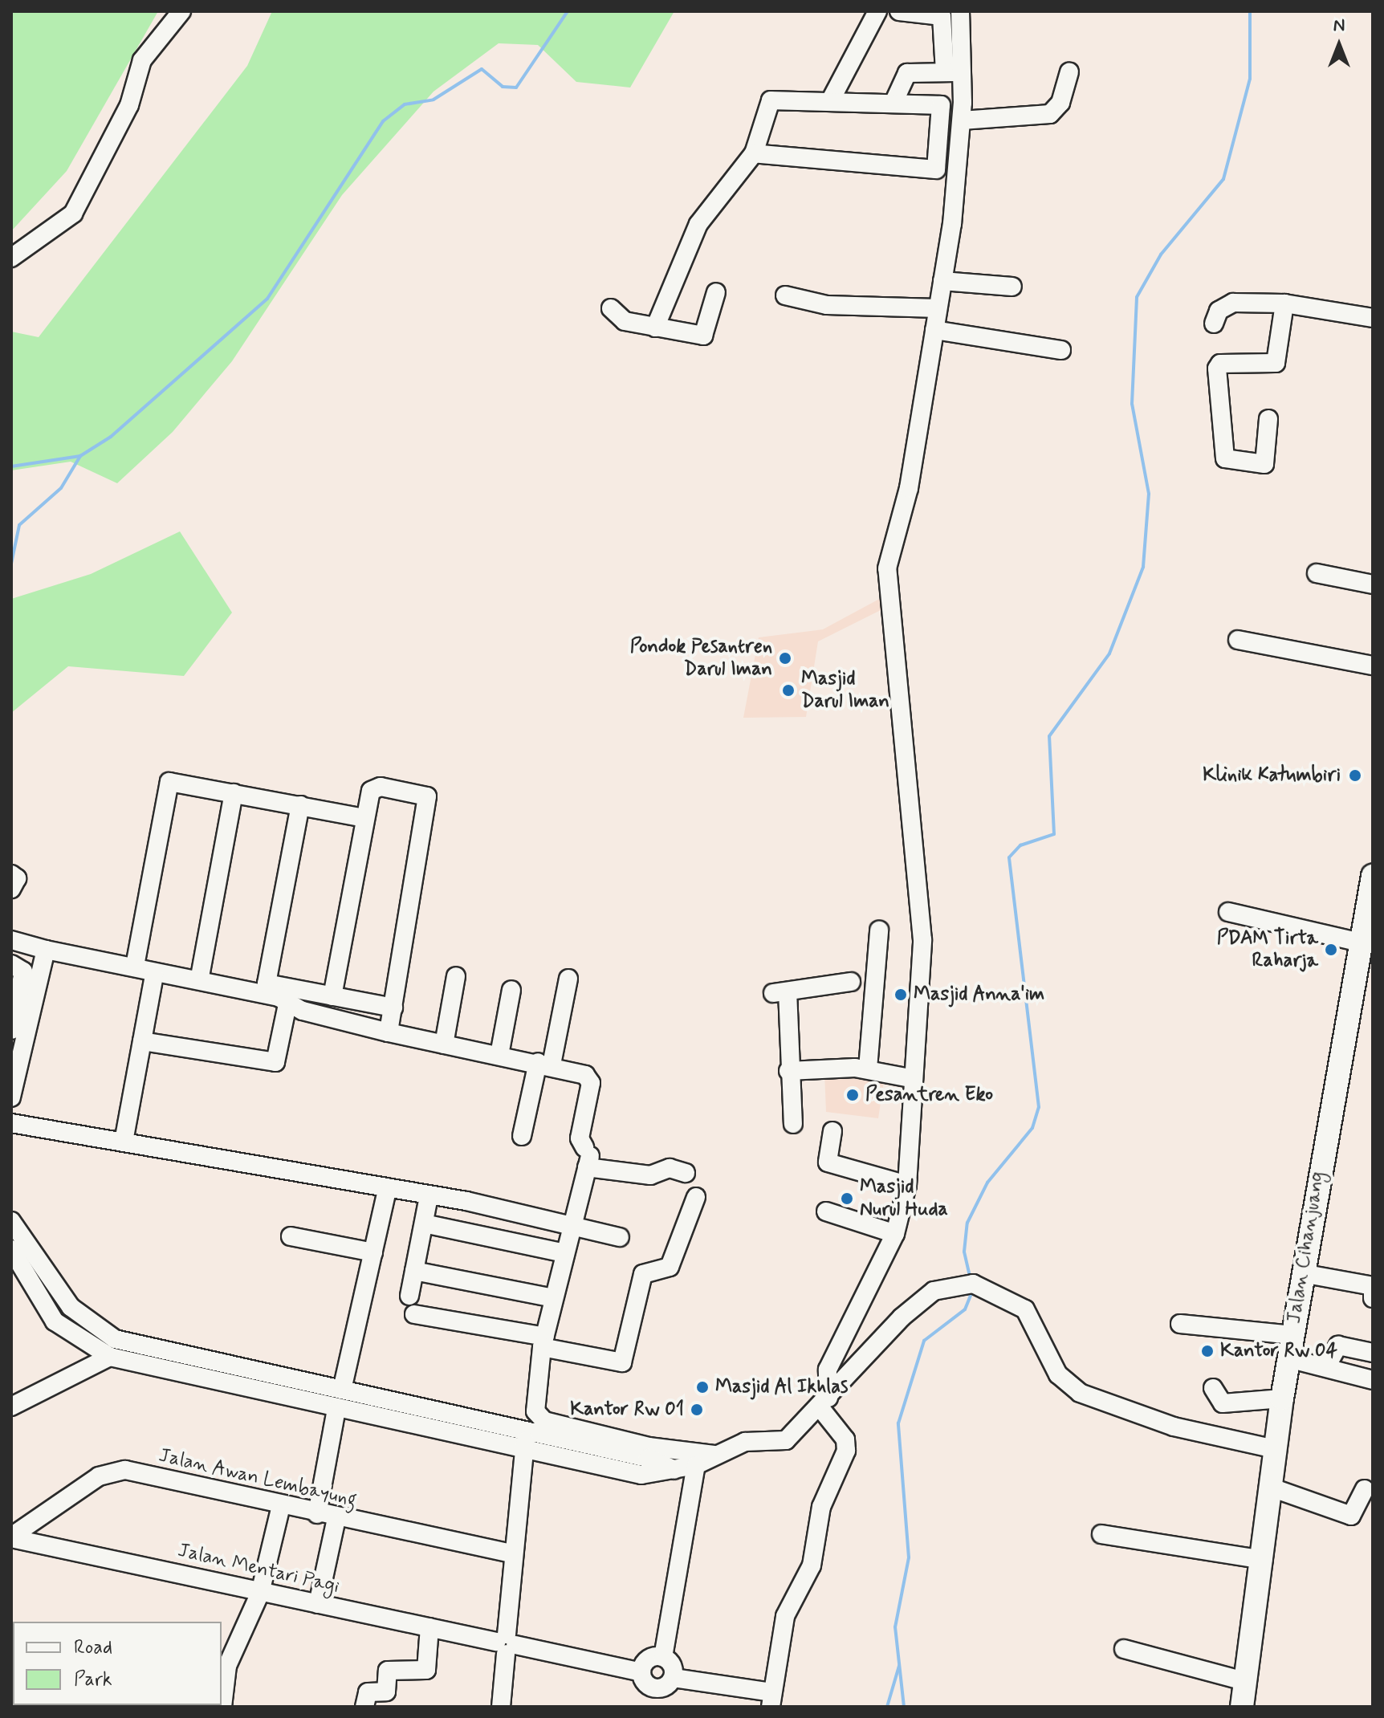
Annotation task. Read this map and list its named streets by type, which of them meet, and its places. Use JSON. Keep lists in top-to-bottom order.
{
  "streets": {
    "main road": ["Jalan Cihanjuang"],
    "street": ["Jalan Awan Lembayung", "Jalan Mentari Pagi"]
  },
  "crossings": [
    ["Jalan Awan Lembayung", "Jalan Mentari Pagi"]
  ],
  "places": [
    "Pondok Pesantren Darul Iman",
    "Masjid Darul Iman",
    "Klinik Katumbiri",
    "PDAM Tirta Raharja",
    "Masjid Anna'im",
    "Pesantren Eko",
    "Masjid Nurul Huda",
    "Kantor Rw 04",
    "Masjid Al Ikhlas",
    "Kantor Rw 01"
  ],
  "legend": ["Road", "Park"],
  "north": "top"
}
